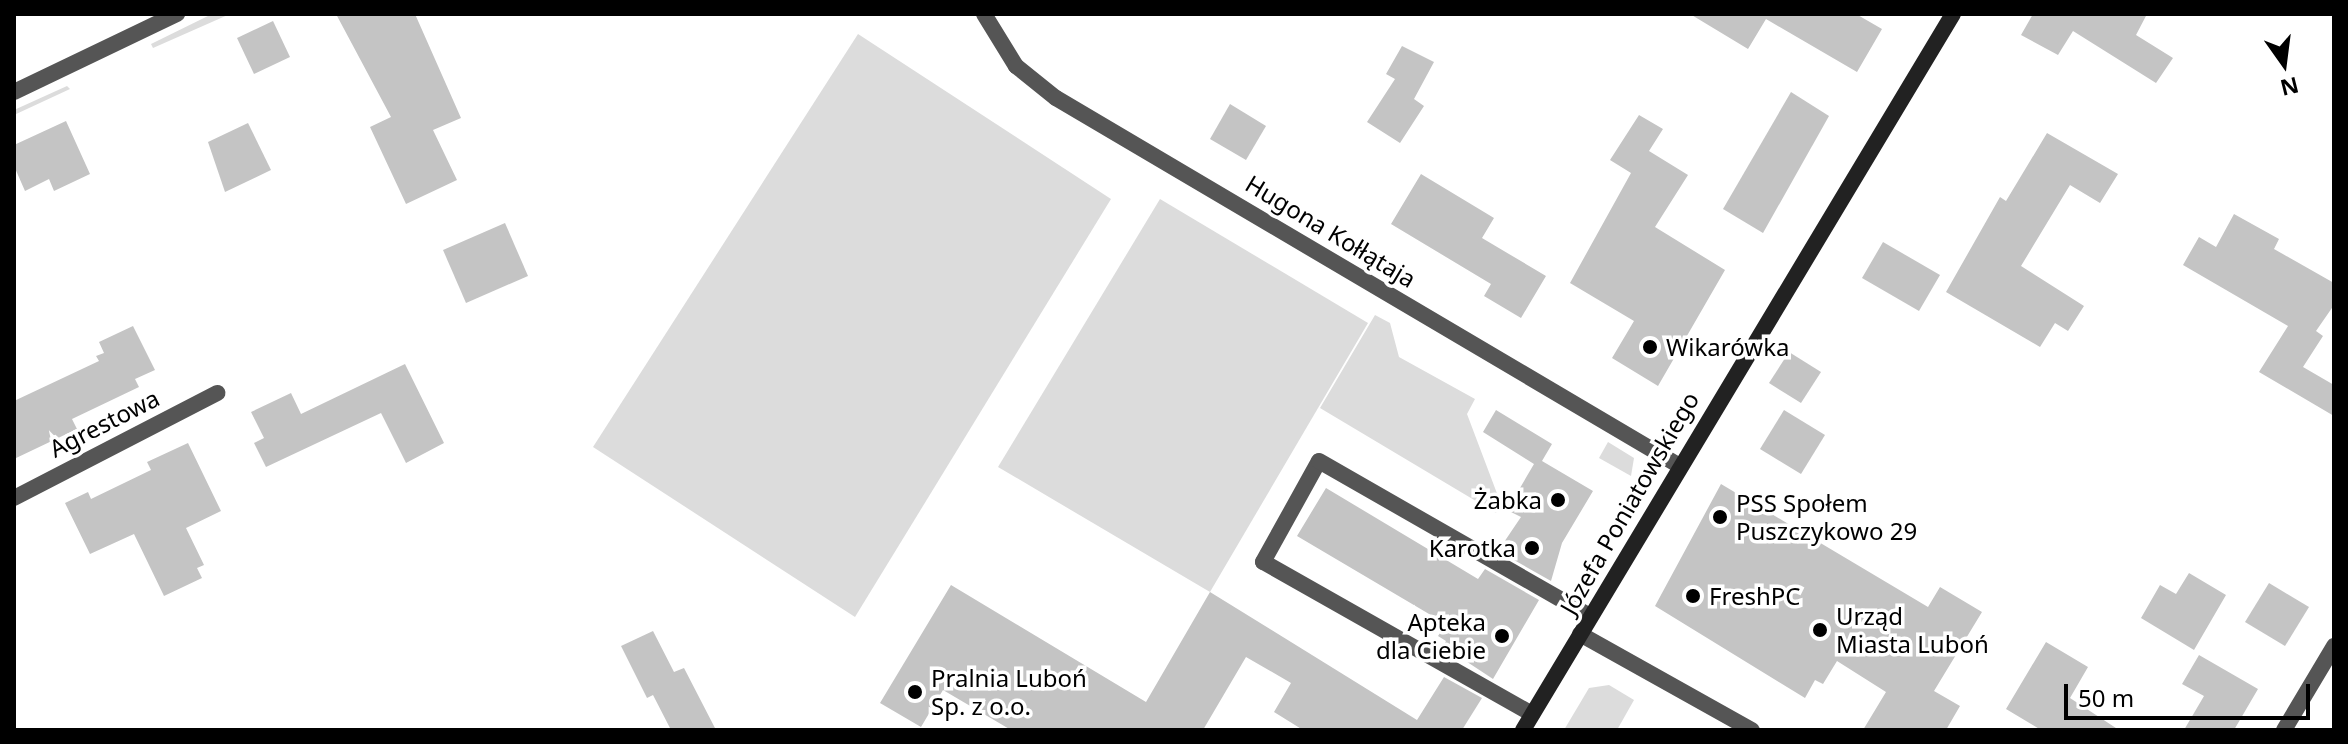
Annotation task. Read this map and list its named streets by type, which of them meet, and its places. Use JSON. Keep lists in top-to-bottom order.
{
  "streets": {
    "street": ["Hugona Kołłątaja", "Agrestowa", "Józefa Poniatowskiego"]
  },
  "crossings": [
    ["Hugona Kołłątaja", "Józefa Poniatowskiego"]
  ],
  "places": [
    "Wikarówka",
    "Żabka",
    "PSS Społem Puszczykowo 29",
    "Karotka",
    "FreshPC",
    "Urząd Miasta Luboń",
    "Apteka dla Ciebie",
    "Pralnia Luboń Sp. z o.o."
  ],
  "scale_bar": "50 m",
  "north": "bottom"
}
